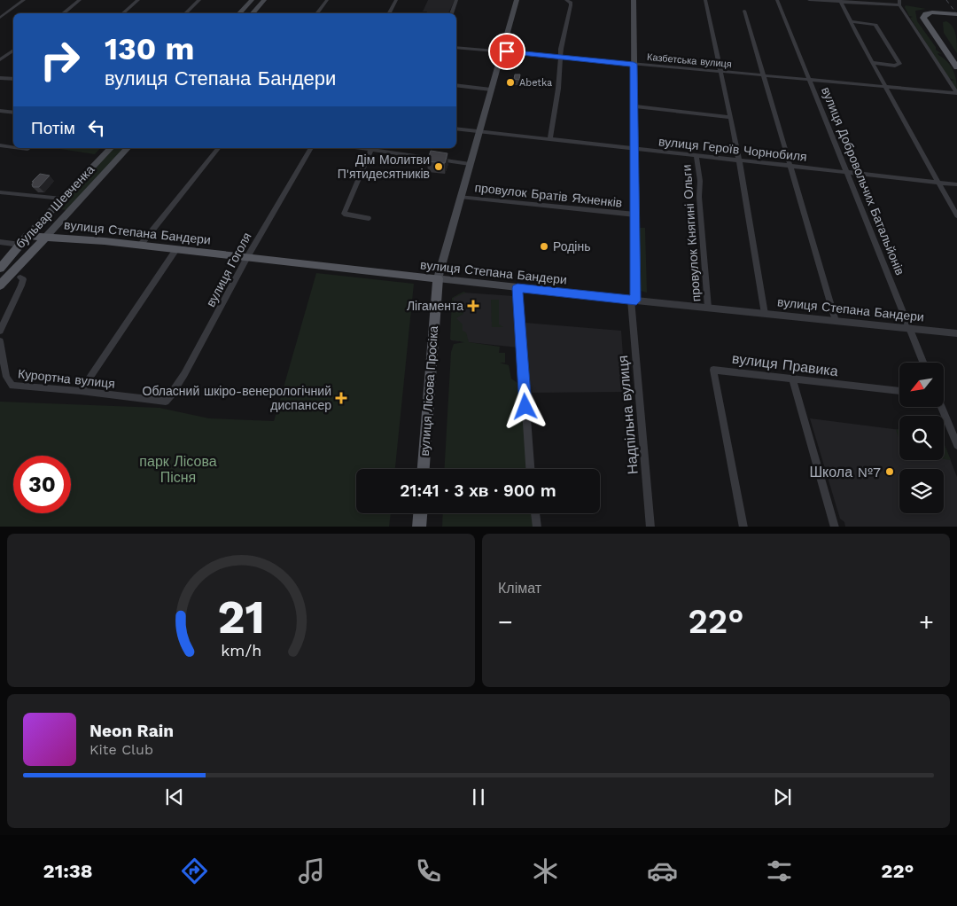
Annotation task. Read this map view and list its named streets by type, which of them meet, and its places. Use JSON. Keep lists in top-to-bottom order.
{
  "streets": {
    "main road": [
      "бульвар Шевченка",
      "вулиця Степана Бандери",
      "вулиця Лісова Просіка",
      "Надпільна вулиця"
    ],
    "street": [
      "Казбетська вулиця",
      "вулиця Героїв Чорнобиля",
      "вулиця Добровольчих Батальйонів",
      "провулок Братів Яхненків",
      "провулок Княгині Ольги",
      "вулиця Гоголя",
      "вулиця Правика",
      "Курортна вулиця"
    ]
  },
  "crossings": [
    ["Казбетська вулиця", "вулиця Добровольчих Батальйонів"],
    ["Казбетська вулиця", "Надпільна вулиця"],
    ["вулиця Героїв Чорнобиля", "вулиця Добровольчих Батальйонів"],
    ["вулиця Героїв Чорнобиля", "провулок Княгині Ольги"],
    ["вулиця Героїв Чорнобиля", "Надпільна вулиця"],
    ["вулиця Добровольчих Батальйонів", "вулиця Степана Бандери"],
    ["провулок Братів Яхненків", "Надпільна вулиця"],
    ["бульвар Шевченка", "вулиця Степана Бандери"],
    ["вулиця Степана Бандери", "провулок Княгині Ольги"],
    ["вулиця Степана Бандери", "вулиця Гоголя"],
    ["вулиця Степана Бандери", "вулиця Лісова Просіка"],
    ["вулиця Степана Бандери", "Надпільна вулиця"],
    ["вулиця Гоголя", "Курортна вулиця"]
  ],
  "parks": ["парк Лісова Пісня"],
  "places": {
    "other": [
      "Abetka",
      "Дім Молитви П'ятидесятників",
      "Родінь",
      "Школа №7"
    ],
    "health": ["Лігамента", "Обласний шкіро-венерологічний диспансер"]
  },
  "north": "bottom left",
  "page": {
    "turn": ["130 m", "вулиця Степана Бандери"],
    "then": "Потім",
    "limit": "30",
    "trip": "21:41 · 3 хв · 900 m",
    "tile": "Клімат",
    "heat": ["−", "22°", "+"],
    "song": ["Neon Rain", "Kite Club"],
    "tabs": ["21:38", "22°"],
    "gauge": ["21", "km/h"]
  }
}
